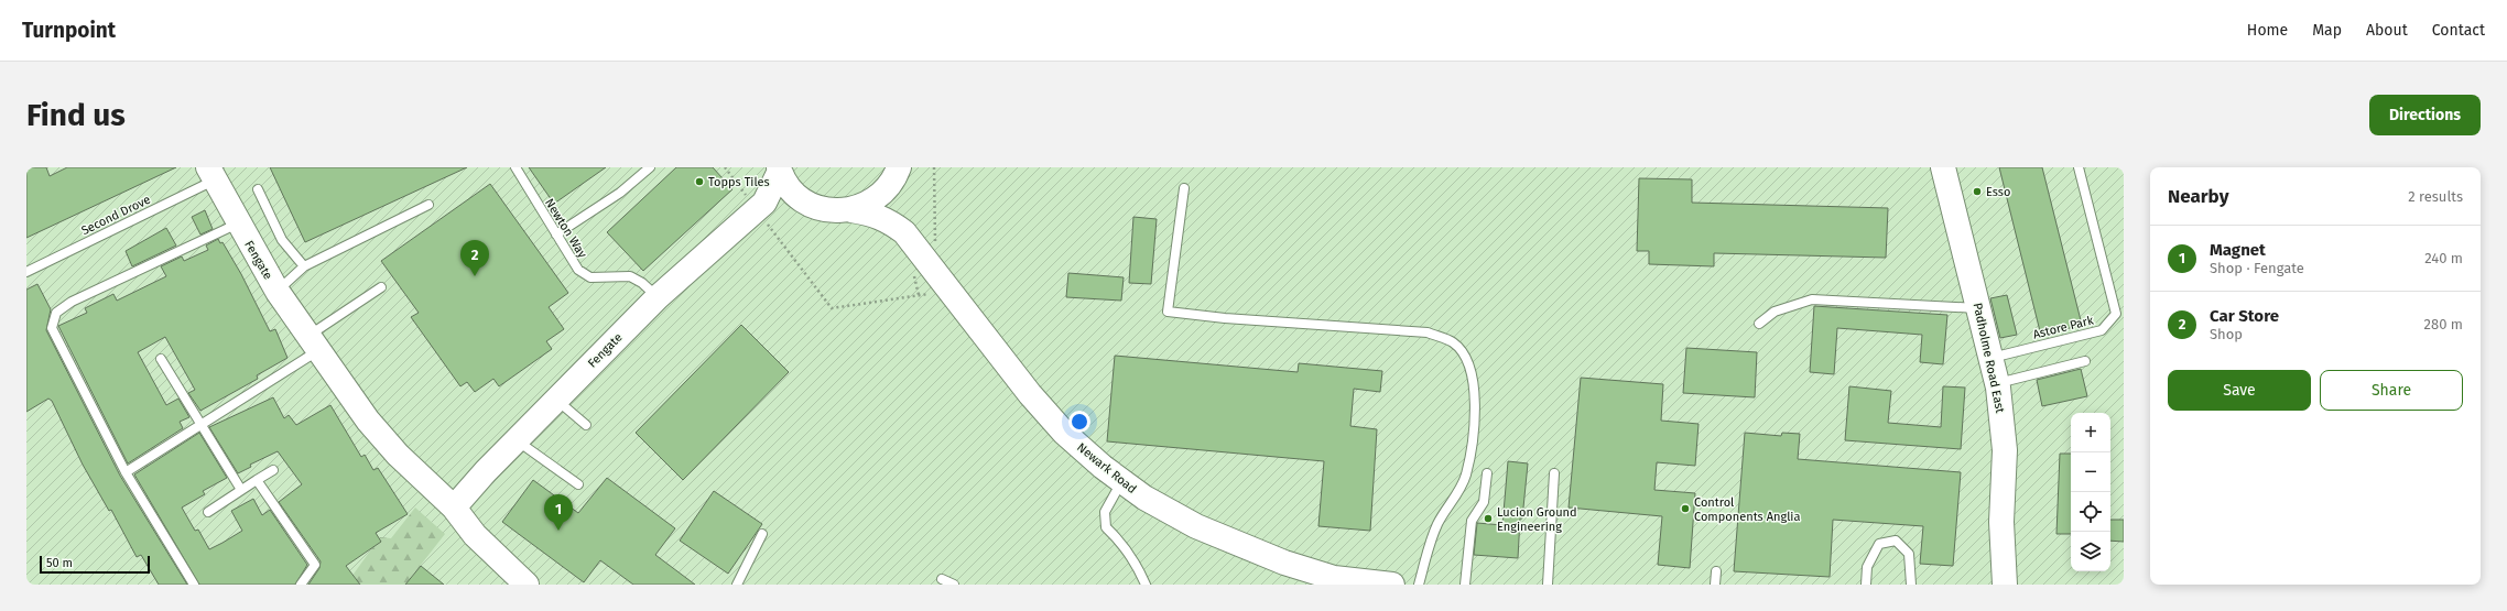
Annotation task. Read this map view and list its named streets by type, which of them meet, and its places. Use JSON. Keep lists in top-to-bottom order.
{
  "streets": {
    "street": ["Fengate", "Padholme Road East", "Newark Road"],
    "lane": ["Second Drove", "Newton Way", "Astore Park"]
  },
  "crossings": [
    ["Second Drove", "Fengate"],
    ["Newton Way", "Fengate"],
    ["Astore Park", "Padholme Road East"]
  ],
  "places": [
    "Topps Tiles",
    "Esso",
    "Control Components Anglia",
    "Lucion Ground Engineering"
  ],
  "scale_bar": "50 m",
  "page": {
    "header": "Turnpoint",
    "nav": [
      "Home",
      "Map",
      "About",
      "Contact"
    ],
    "buttons": [
      "Directions",
      ["Save", "Share"]
    ],
    "title": "Find us",
    "heading": ["Nearby", "2 results"],
    "list": [
      {
        "mark": "1",
        "name": "Magnet",
        "note": "Shop · Fengate",
        "value": "240 m"
      },
      {
        "mark": "2",
        "name": "Car Store",
        "note": "Shop",
        "value": "280 m"
      }
    ],
    "pins": ["2", "1"],
    "map_buttons": ["+", "−"],
    "scale": "50 m"
  }
}
